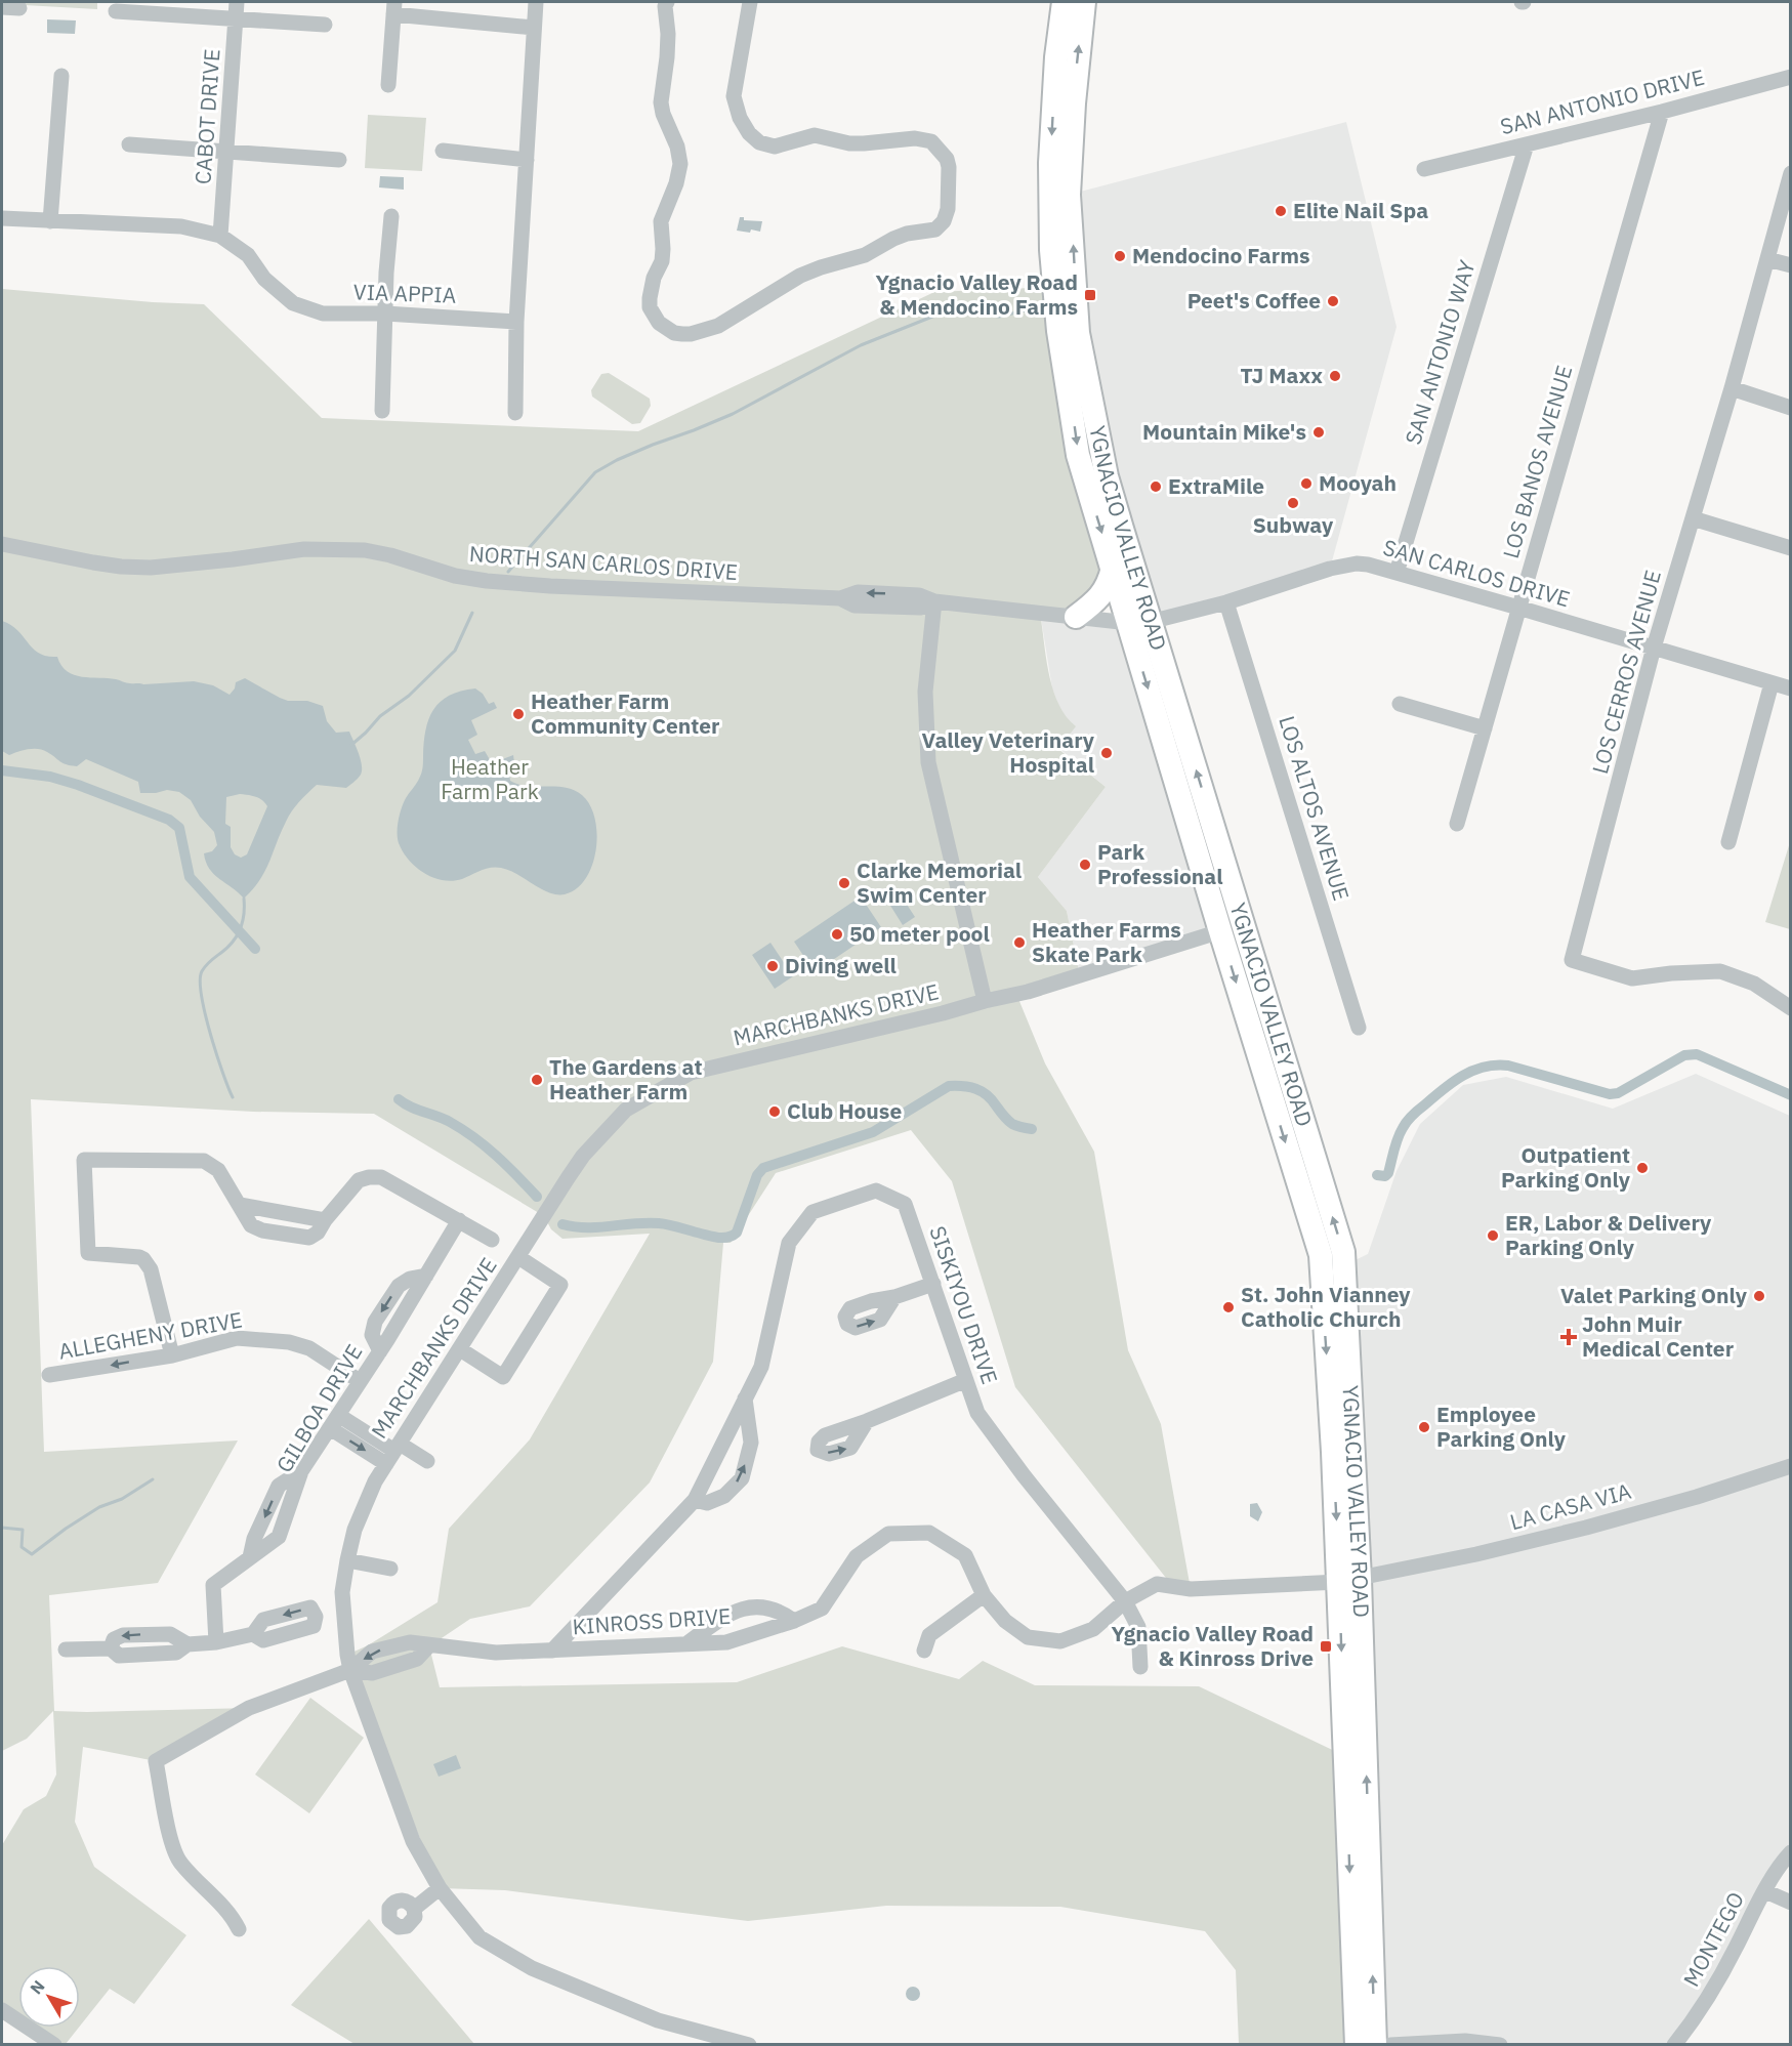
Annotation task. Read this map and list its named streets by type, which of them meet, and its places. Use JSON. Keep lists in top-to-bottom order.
{
  "streets": {
    "highway": ["YGNACIO VALLEY ROAD"],
    "street": [
      "SAN ANTONIO DRIVE",
      "CABOT DRIVE",
      "VIA APPIA",
      "SAN ANTONIO WAY",
      "LOS BANOS AVENUE",
      "NORTH SAN CARLOS DRIVE",
      "SAN CARLOS DRIVE",
      "LOS CERROS AVENUE",
      "LOS ALTOS AVENUE",
      "MARCHBANKS DRIVE",
      "SISKIYOU DRIVE",
      "ALLEGHENY DRIVE",
      "GILBOA DRIVE",
      "LA CASA VIA",
      "KINROSS DRIVE",
      "MONTEGO"
    ]
  },
  "crossings": [
    ["SAN ANTONIO DRIVE", "SAN ANTONIO WAY"],
    ["SAN ANTONIO DRIVE", "LOS BANOS AVENUE"],
    ["CABOT DRIVE", "VIA APPIA"],
    ["SAN ANTONIO WAY", "SAN CARLOS DRIVE"],
    ["LOS BANOS AVENUE", "SAN CARLOS DRIVE"],
    ["YGNACIO VALLEY ROAD", "NORTH SAN CARLOS DRIVE"],
    ["YGNACIO VALLEY ROAD", "SAN CARLOS DRIVE"],
    ["YGNACIO VALLEY ROAD", "MARCHBANKS DRIVE"],
    ["YGNACIO VALLEY ROAD", "LA CASA VIA"],
    ["YGNACIO VALLEY ROAD", "KINROSS DRIVE"],
    ["NORTH SAN CARLOS DRIVE", "SAN CARLOS DRIVE"],
    ["SAN CARLOS DRIVE", "LOS CERROS AVENUE"],
    ["SAN CARLOS DRIVE", "LOS ALTOS AVENUE"],
    ["MARCHBANKS DRIVE", "KINROSS DRIVE"],
    ["SISKIYOU DRIVE", "KINROSS DRIVE"],
    ["ALLEGHENY DRIVE", "GILBOA DRIVE"],
    ["LA CASA VIA", "KINROSS DRIVE"]
  ],
  "one_way": ["ALLEGHENY DRIVE"],
  "parks": ["Heather Farm Park"],
  "places": {
    "other": [
      "Elite Nail Spa",
      "Mendocino Farms",
      "Peet's Coffee",
      "TJ Maxx",
      "Mountain Mike's",
      "Mooyah",
      "ExtraMile",
      "Subway",
      "Heather Farm Community Center",
      "Valley Veterinary Hospital",
      "Park Professional",
      "Clarke Memorial Swim Center",
      "50 meter pool",
      "Heather Farms Skate Park",
      "Diving well",
      "The Gardens at Heather Farm",
      "Club House",
      "Outpatient Parking Only",
      "ER, Labor & Delivery Parking Only",
      "Valet Parking Only",
      "St. John Vianney Catholic Church",
      "Employee Parking Only"
    ],
    "transit": ["Ygnacio Valley Road & Mendocino Farms", "Ygnacio Valley Road & Kinross Drive"],
    "health": ["John Muir Medical Center"]
  },
  "north": "top left"
}
